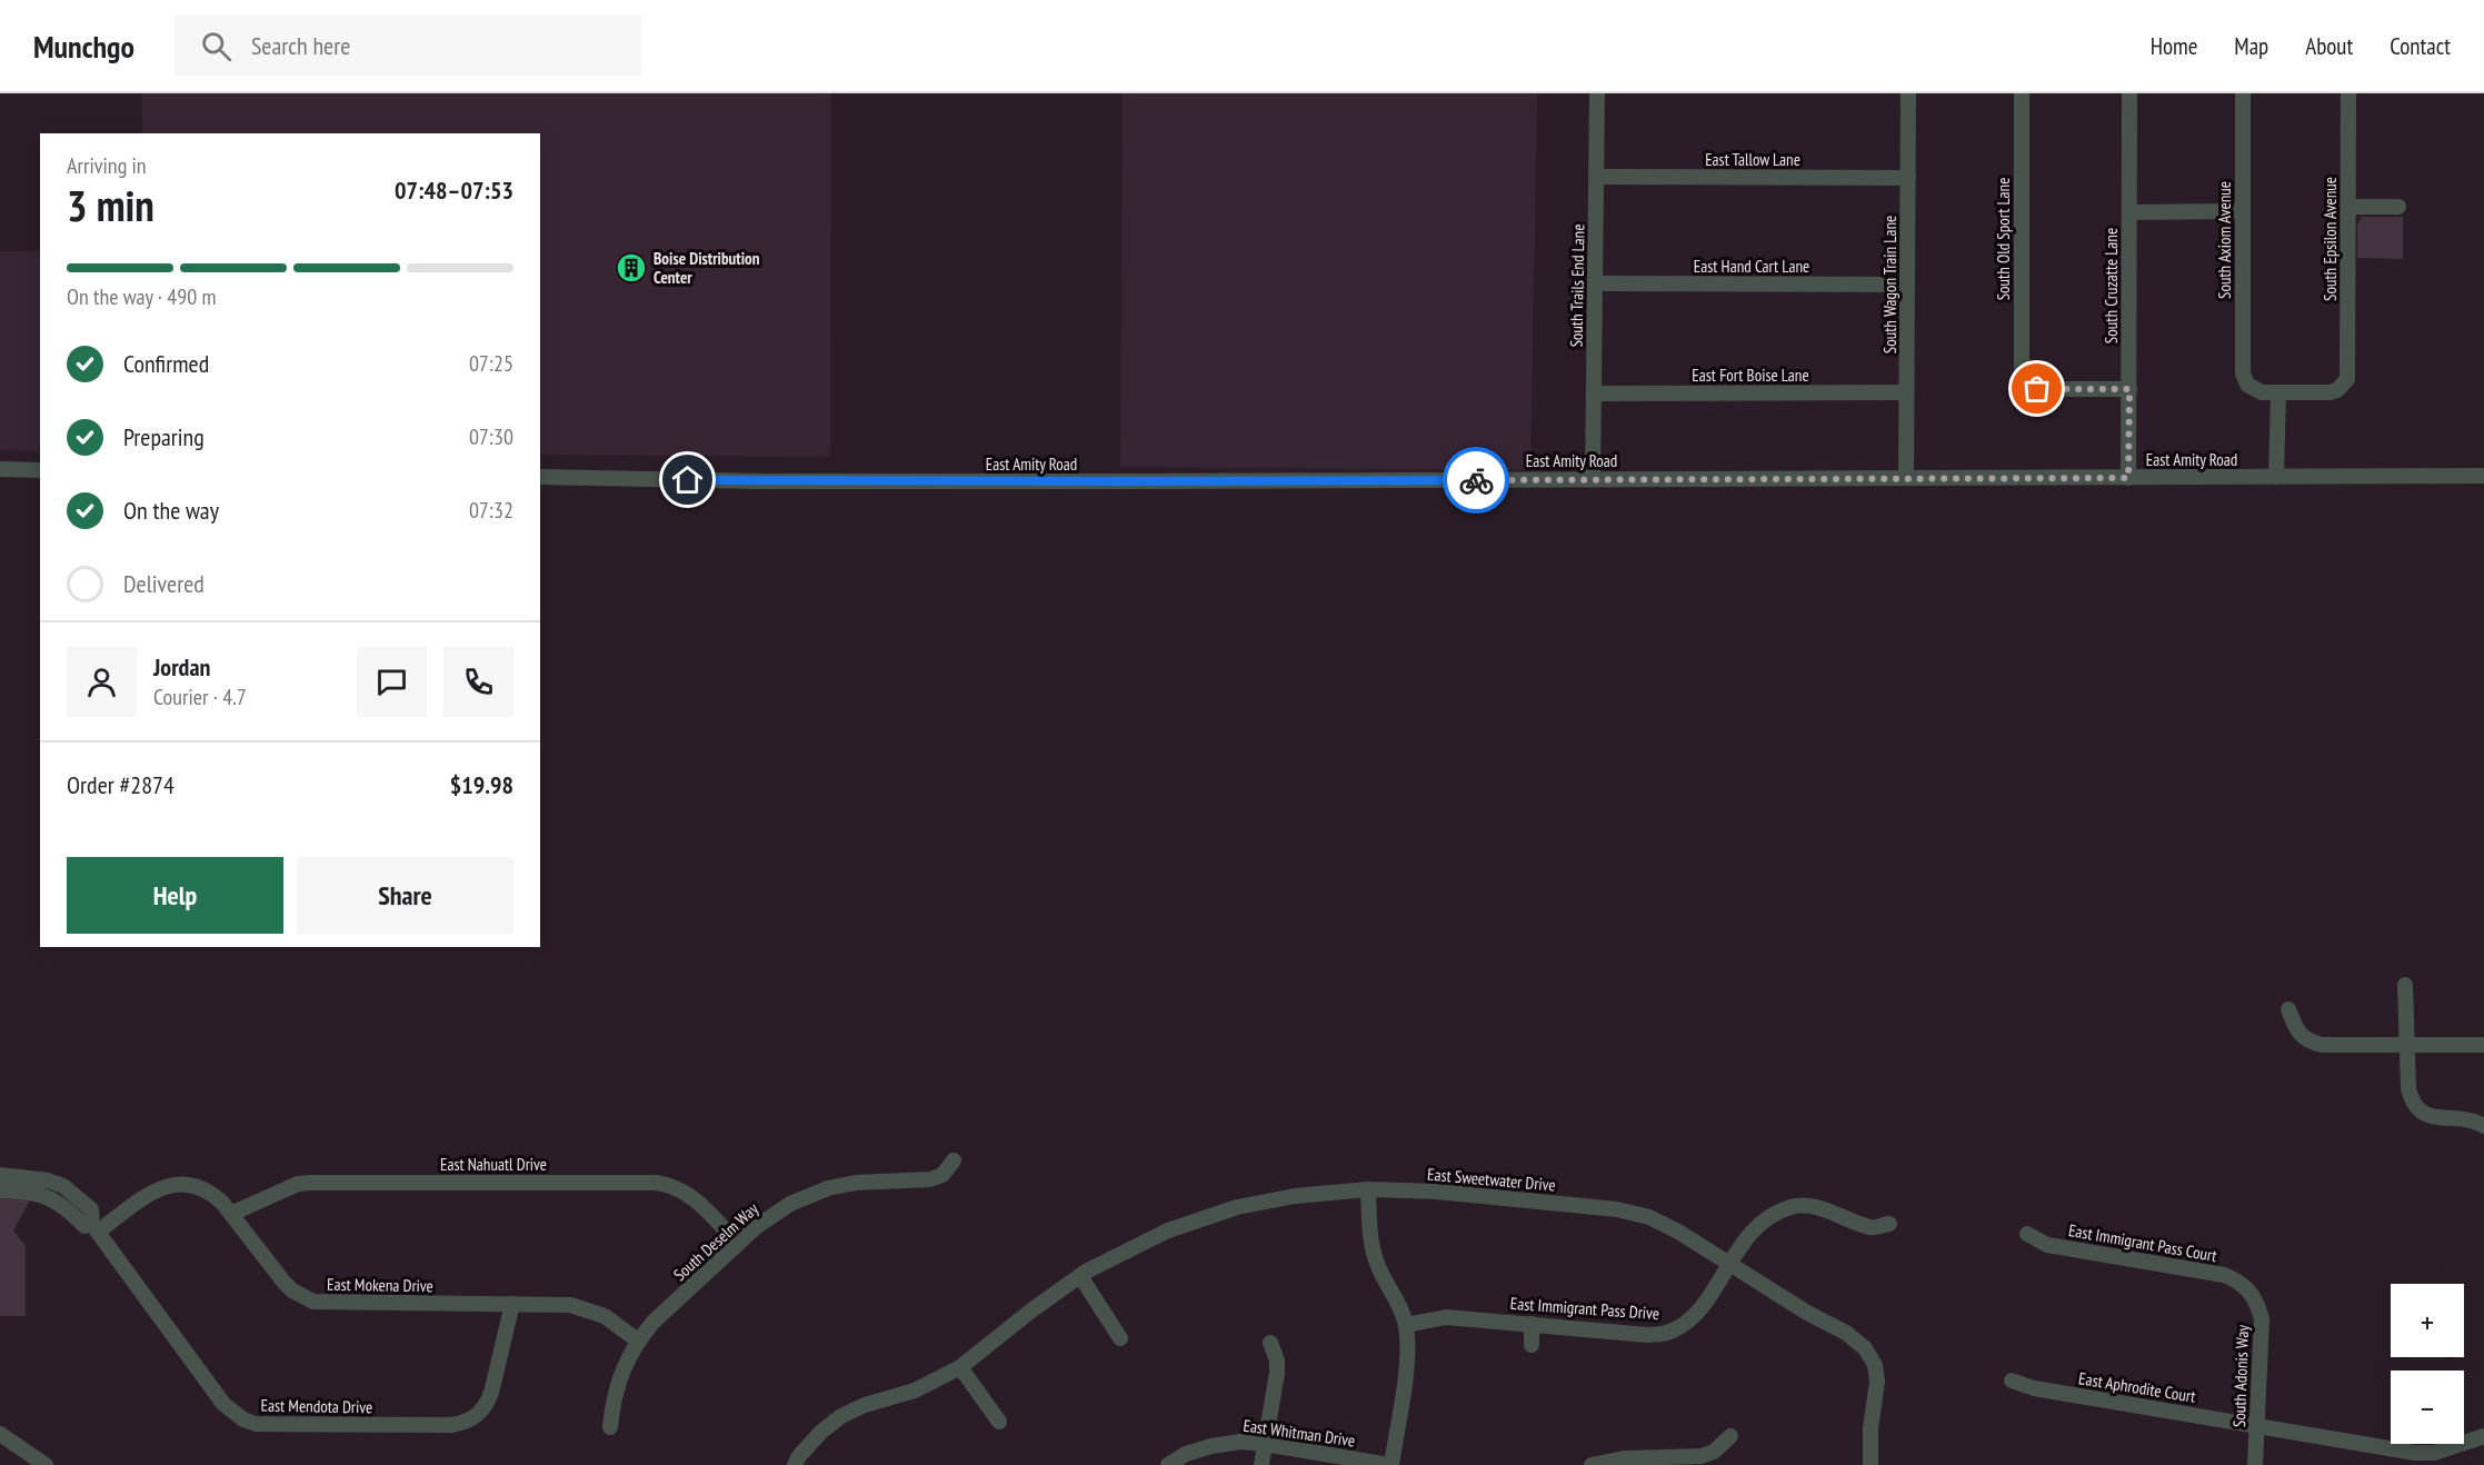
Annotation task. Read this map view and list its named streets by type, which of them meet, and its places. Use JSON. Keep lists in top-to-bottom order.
{
  "streets": {
    "street": [
      "East Tallow Lane",
      "South Old Sport Lane",
      "South Epsilon Avenue",
      "South Axiom Avenue",
      "East Hand Cart Lane",
      "South Wagon Train Lane",
      "South Trails End Lane",
      "South Cruzatte Lane",
      "East Fort Boise Lane",
      "East Amity Road",
      "East Nahuatl Drive",
      "East Sweetwater Drive",
      "South Deselm Way",
      "East Immigrant Pass Court",
      "East Mokena Drive",
      "East Immigrant Pass Drive",
      "South Adonis Way",
      "East Aphrodite Court",
      "East Mendota Drive",
      "East Whitman Drive"
    ]
  },
  "crossings": [
    ["East Tallow Lane", "South Wagon Train Lane"],
    ["East Tallow Lane", "South Trails End Lane"],
    ["South Old Sport Lane", "South Cruzatte Lane"],
    ["South Epsilon Avenue", "South Axiom Avenue"],
    ["East Hand Cart Lane", "South Wagon Train Lane"],
    ["East Hand Cart Lane", "South Trails End Lane"],
    ["South Wagon Train Lane", "East Fort Boise Lane"],
    ["South Wagon Train Lane", "East Amity Road"],
    ["South Trails End Lane", "East Fort Boise Lane"],
    ["South Trails End Lane", "East Amity Road"],
    ["South Cruzatte Lane", "East Amity Road"],
    ["East Nahuatl Drive", "South Deselm Way"],
    ["East Nahuatl Drive", "East Mokena Drive"],
    ["East Sweetwater Drive", "East Immigrant Pass Drive"],
    ["South Deselm Way", "East Mokena Drive"],
    ["East Immigrant Pass Court", "South Adonis Way"],
    ["East Mokena Drive", "East Mendota Drive"],
    ["South Adonis Way", "East Aphrodite Court"]
  ],
  "places": {
    "building": ["Boise Distribution Center"]
  },
  "page": {
    "header": "Munchgo",
    "search": "Search here",
    "nav": [
      "Home",
      "Map",
      "About",
      "Contact"
    ],
    "heading": ["3 min", "Arriving in", "07:48–07:53"],
    "panel": [
      "Jordan",
      "Courier · 4.7",
      "Order #2874",
      "$19.98"
    ],
    "bar": "On the way · 490 m",
    "list": [
      ["Confirmed", "07:25"],
      ["Preparing", "07:30"],
      ["On the way", "07:32"],
      "Delivered"
    ],
    "buttons": ["Help", "Share"],
    "map_buttons": ["+", "−"]
  }
}
